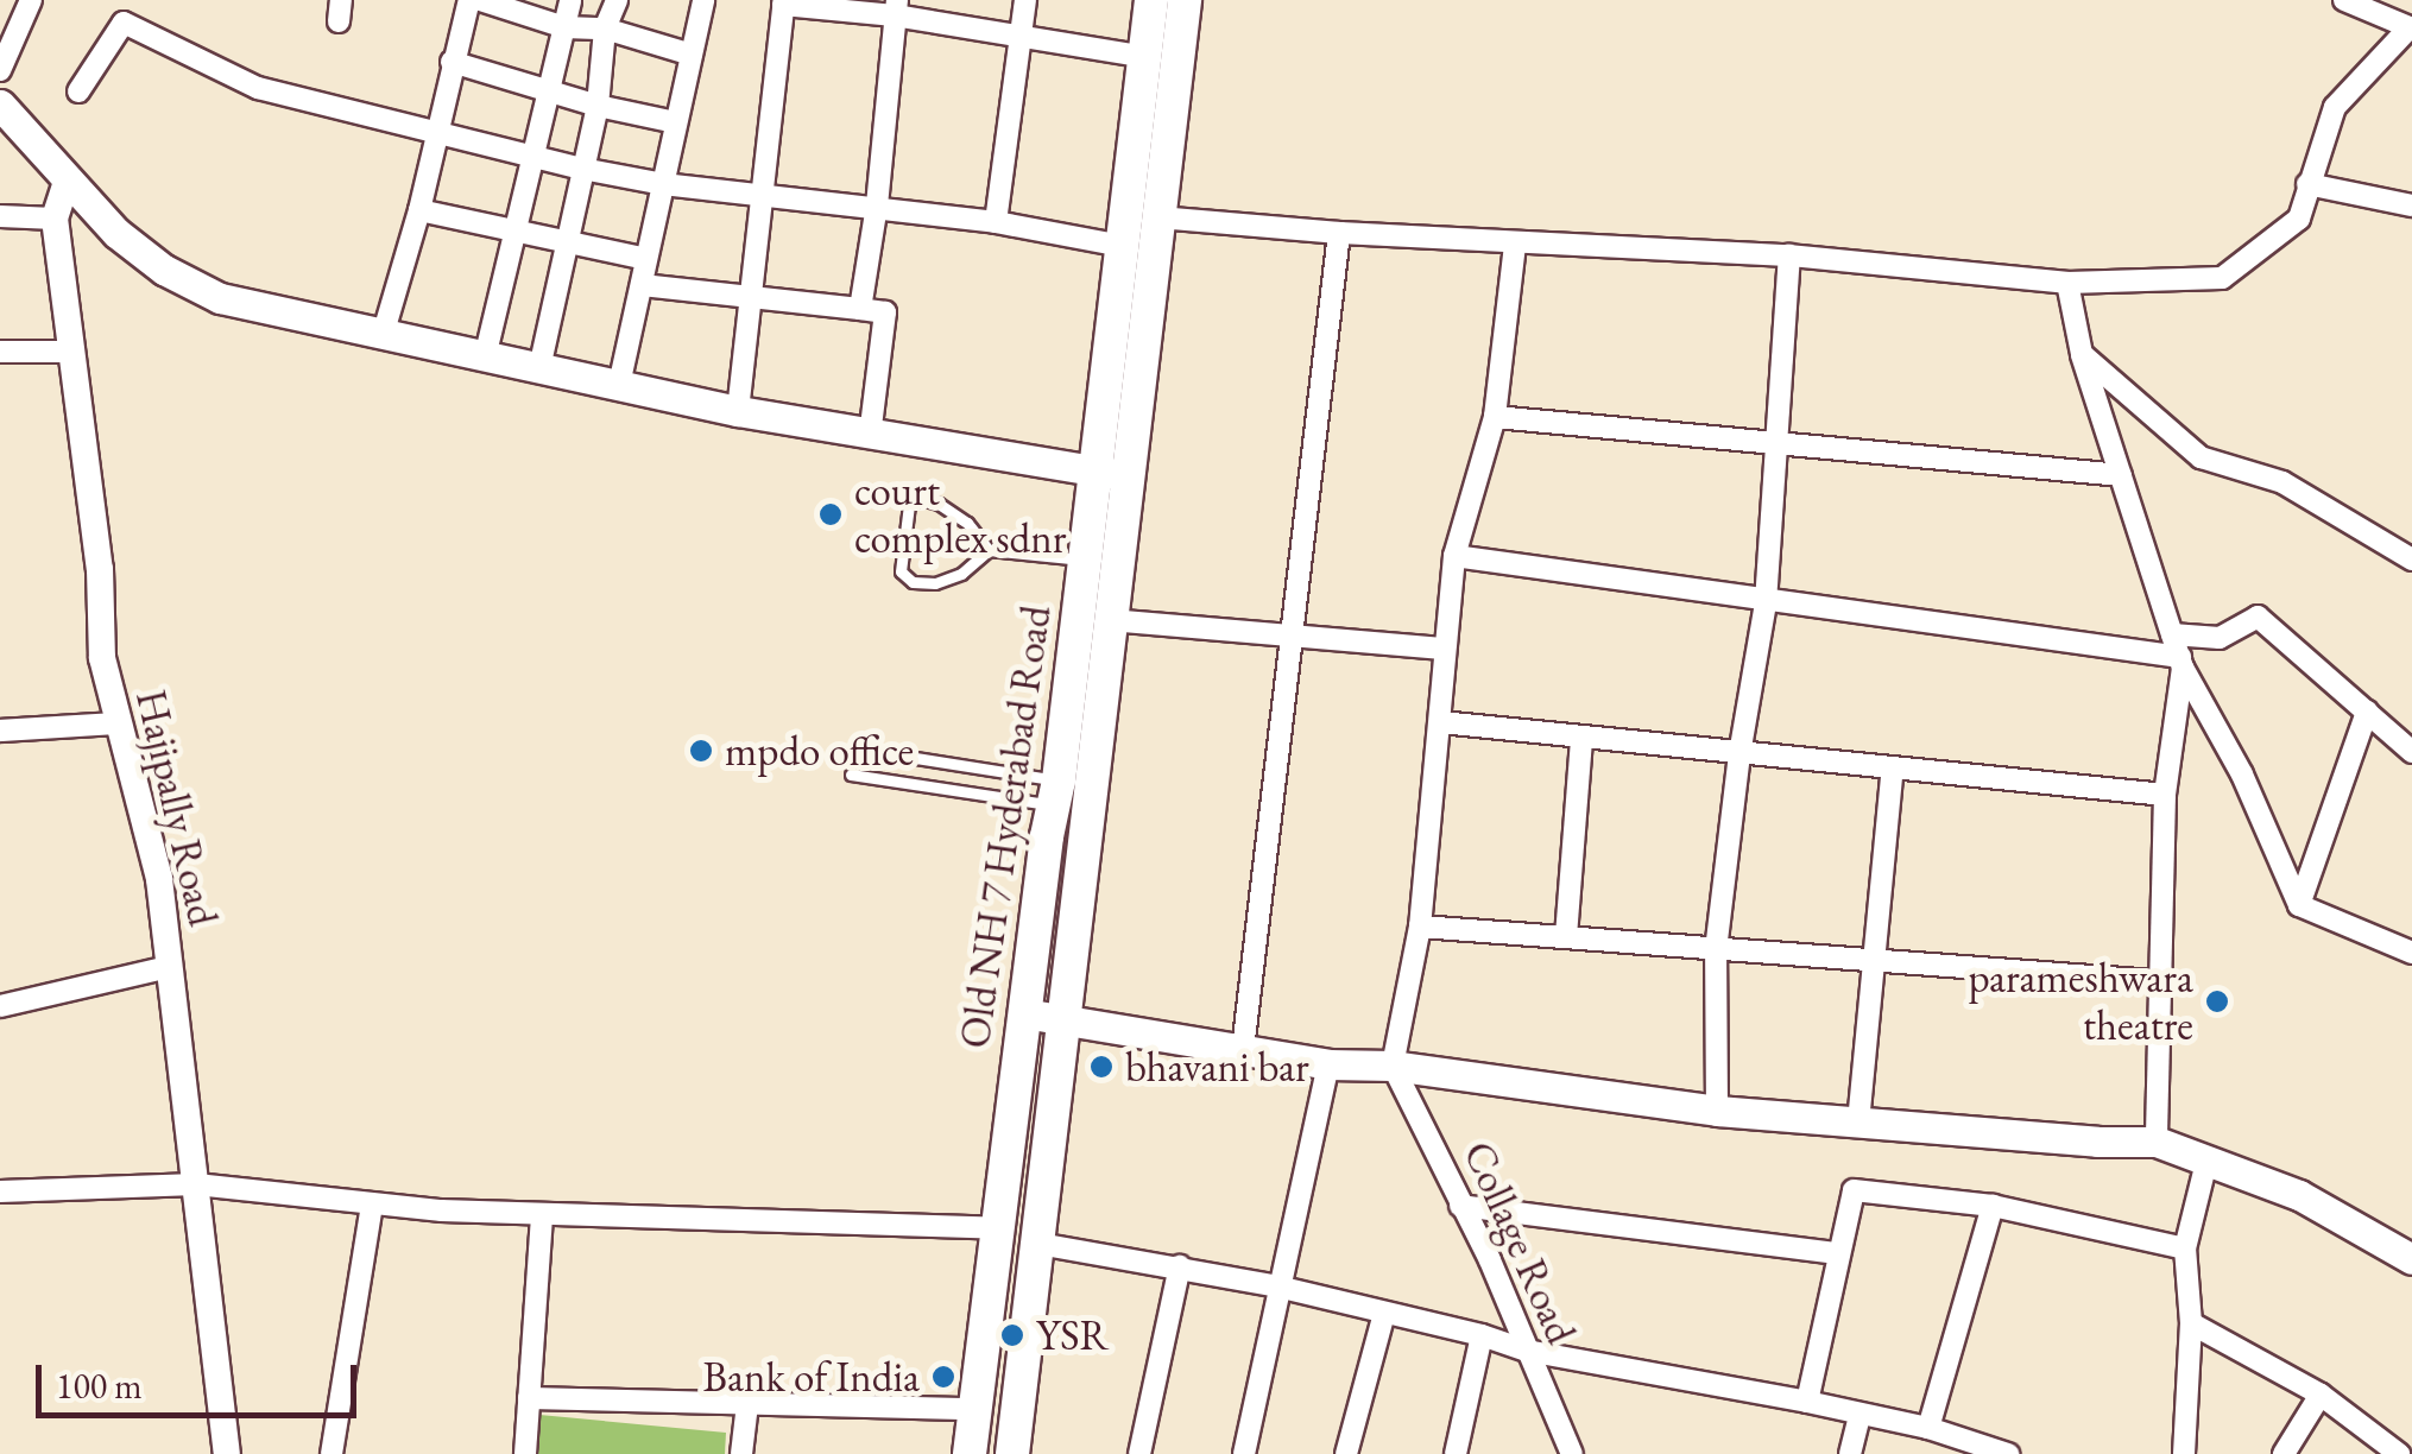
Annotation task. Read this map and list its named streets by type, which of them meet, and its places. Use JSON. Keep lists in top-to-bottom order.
{
  "streets": {
    "main road": ["Old NH 7 Hyderabad Road"],
    "street": ["Hajipally Road", "Collage Road"]
  },
  "places": [
    "court complex sdnr",
    "mpdo office",
    "parameshwara theatre",
    "bhavani bar",
    "YSR",
    "Bank of India"
  ],
  "scale_bar": "100 m"
}
